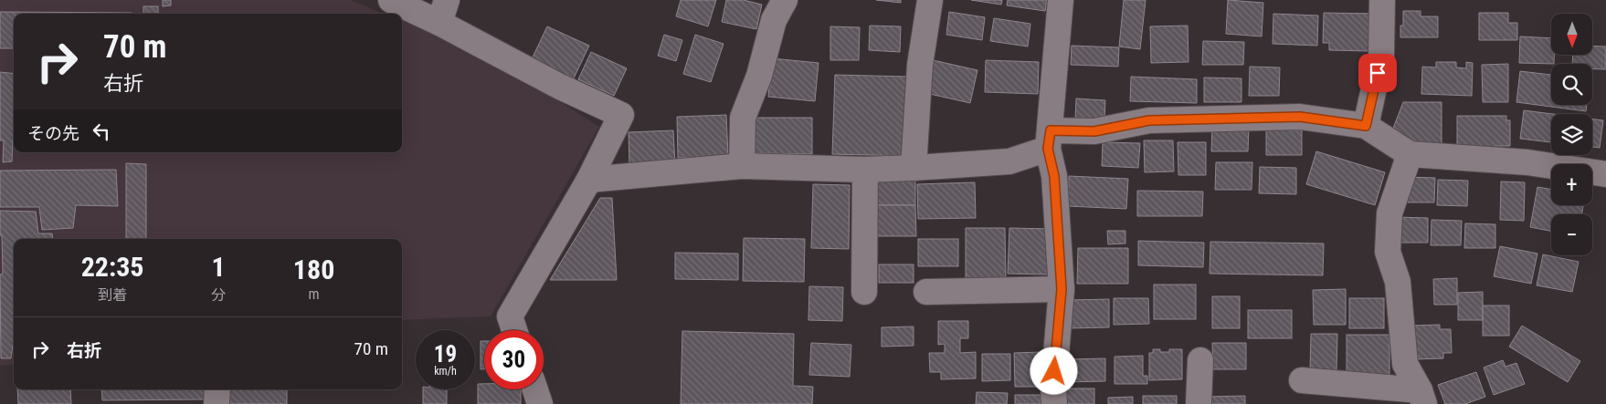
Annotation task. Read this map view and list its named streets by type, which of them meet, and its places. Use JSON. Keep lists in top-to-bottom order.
{
  "north": "bottom",
  "page": {
    "map_buttons": ["+", "−"],
    "turn": ["70 m", "右折"],
    "then": "その先",
    "eta": [
      "22:35",
      "到着",
      "1",
      "分",
      "180",
      "m"
    ],
    "list": [
      {
        "name": "右折",
        "value": "70 m"
      }
    ],
    "speed": "19 km/h",
    "limit": "30"
  }
}
